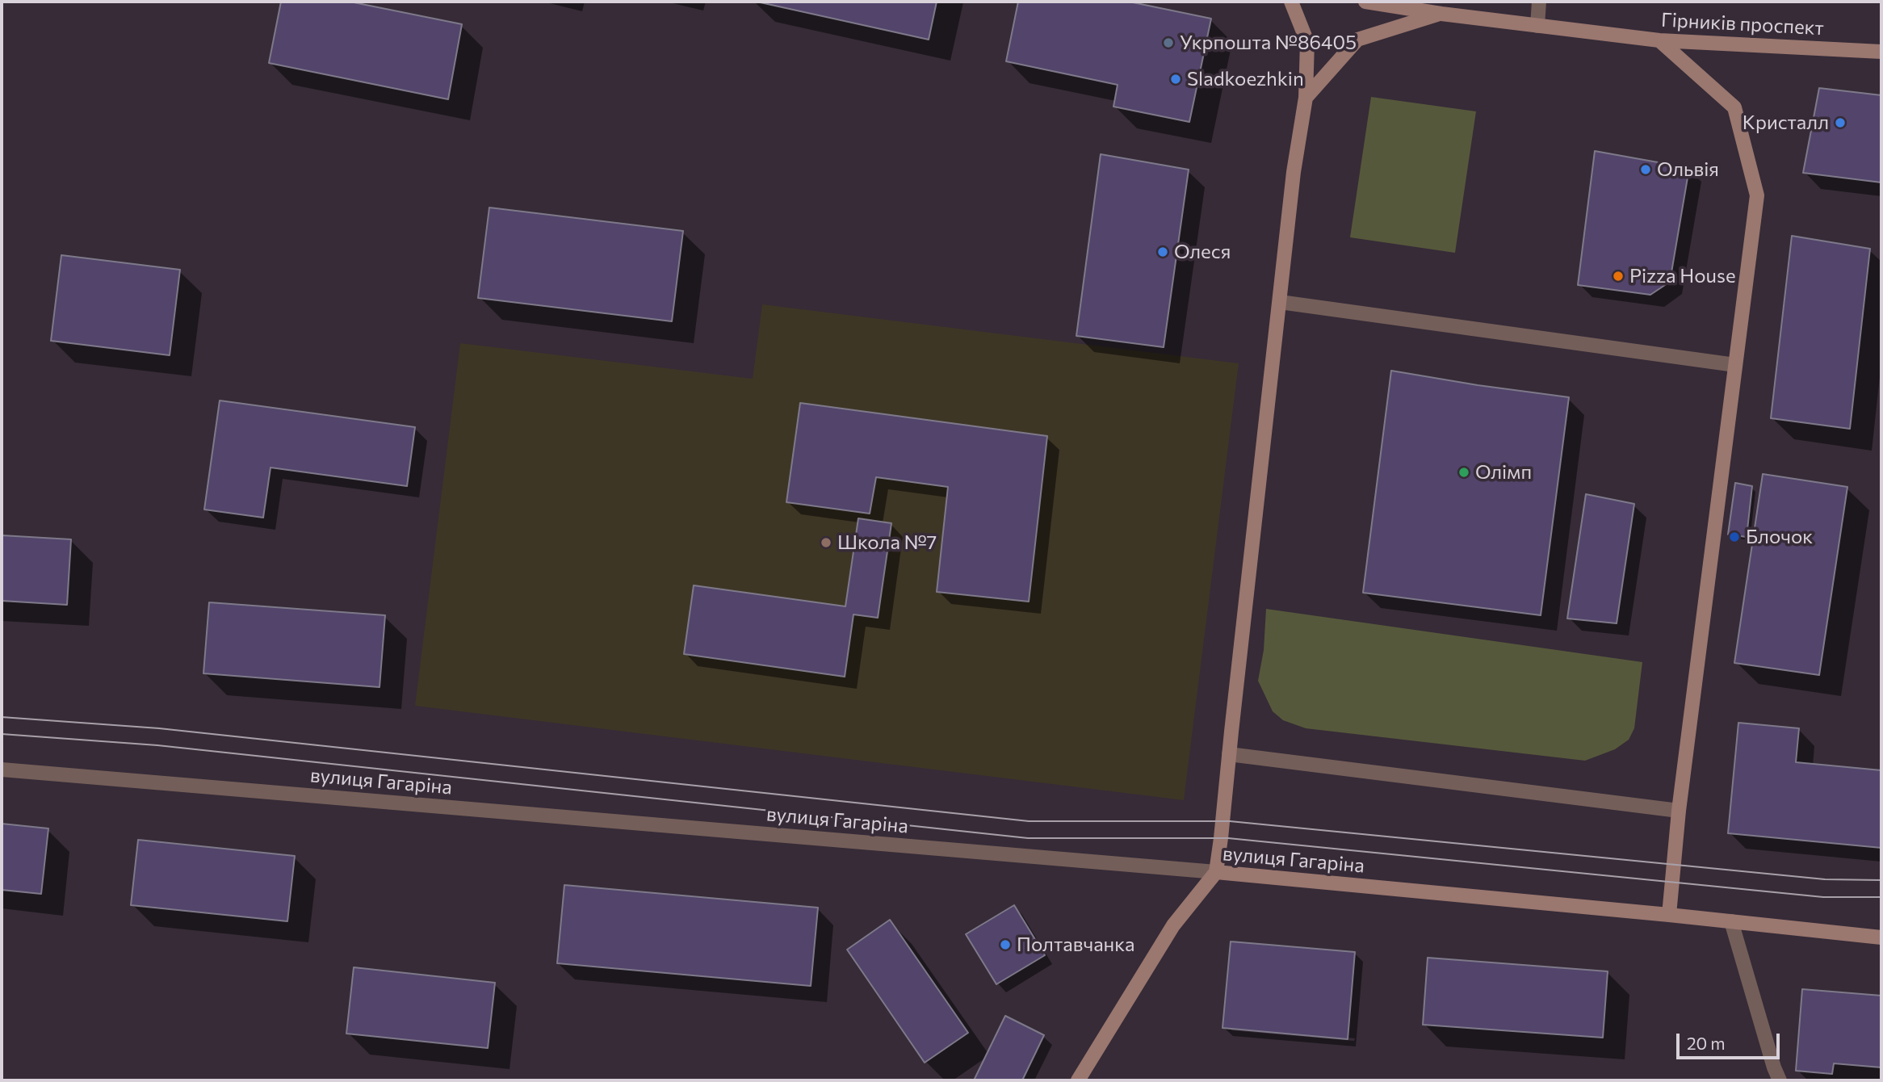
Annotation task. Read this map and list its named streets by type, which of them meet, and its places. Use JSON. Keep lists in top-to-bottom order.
{
  "streets": {
    "main road": ["Гірників проспект", "вулиця Гагаріна"]
  },
  "places": [
    "Укрпошта №86405",
    "Sladkoezhkin",
    "Кристалл",
    "Ольвія",
    "Олеся",
    "Pizza House",
    "Олімп",
    "Блочок",
    "Школа №7",
    "Полтавчанка"
  ],
  "scale_bar": "20 m"
}
